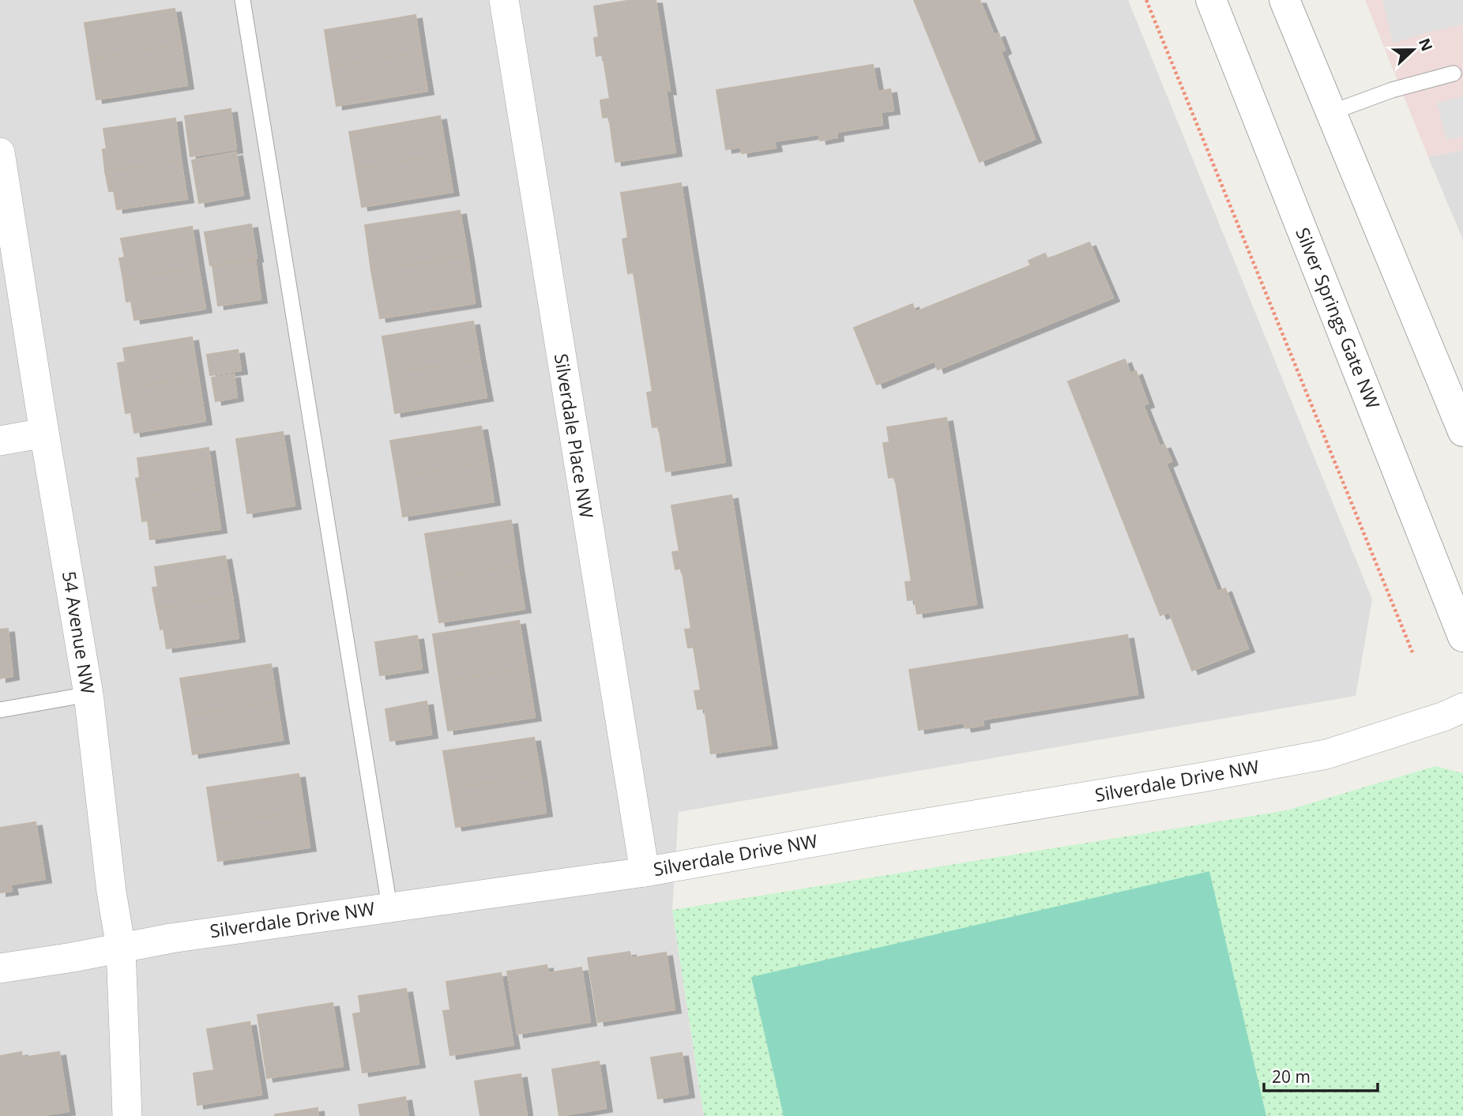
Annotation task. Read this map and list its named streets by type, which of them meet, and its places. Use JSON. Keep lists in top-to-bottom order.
{
  "streets": {
    "street": [
      "Silver Springs Gate NW",
      "Silverdale Place NW",
      "54 Avenue NW",
      "Silverdale Drive NW"
    ]
  },
  "crossings": [
    ["Silverdale Place NW", "Silverdale Drive NW"],
    ["54 Avenue NW", "Silverdale Drive NW"]
  ],
  "scale_bar": "20 m",
  "north": "right"
}
